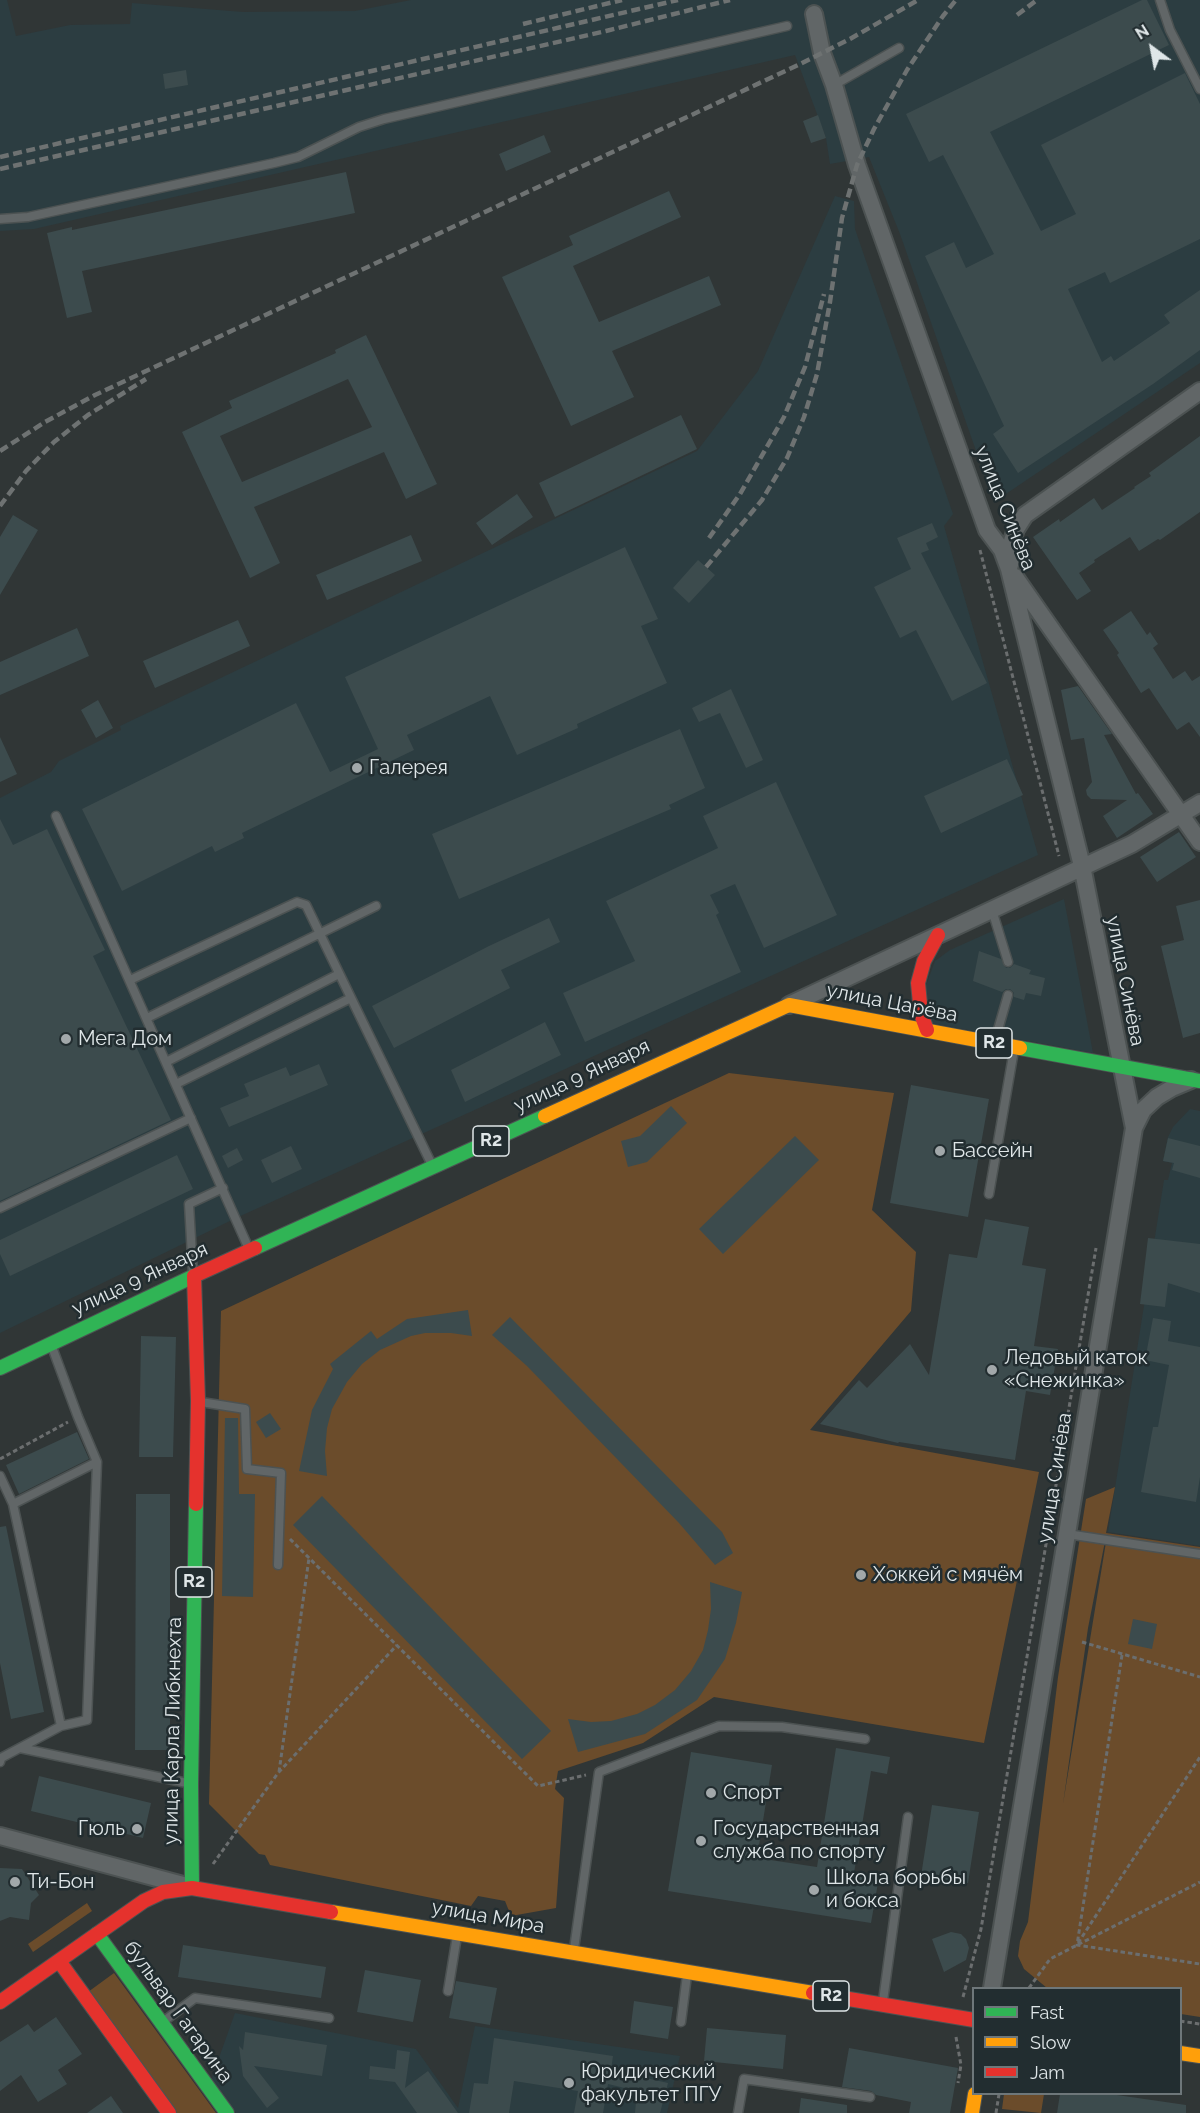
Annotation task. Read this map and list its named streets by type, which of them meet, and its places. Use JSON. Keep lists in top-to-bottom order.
{
  "streets": {
    "main road": [
      "улица Царёва",
      "R2",
      "улица 9 Января",
      "улица Карла Либкнехта",
      "улица Мира",
      "бульвар Гагарина"
    ],
    "street": ["улица Синёва"]
  },
  "crossings": [
    ["улица Синёва", "улица Царёва"],
    ["улица Синёва", "улица 9 Января"],
    ["улица Царёва", "улица 9 Января"],
    ["R2", "улица Карла Либкнехта"],
    ["R2", "улица Мира"],
    ["R2", "бульвар Гагарина"],
    ["улица 9 Января", "улица Карла Либкнехта"],
    ["улица Карла Либкнехта", "улица Мира"]
  ],
  "places": [
    "Галерея",
    "Мега Дом",
    "Бассейн",
    "Ледовый каток «Снежинка»",
    "Хоккей с мячём",
    "Спорт",
    "Гюль",
    "Государственная служба по спорту",
    "Ти-Бон",
    "Школа борьбы и бокса",
    "Юридический факультет ПГУ"
  ],
  "legend": ["Fast", "Slow", "Jam"],
  "north": "top left"
}
